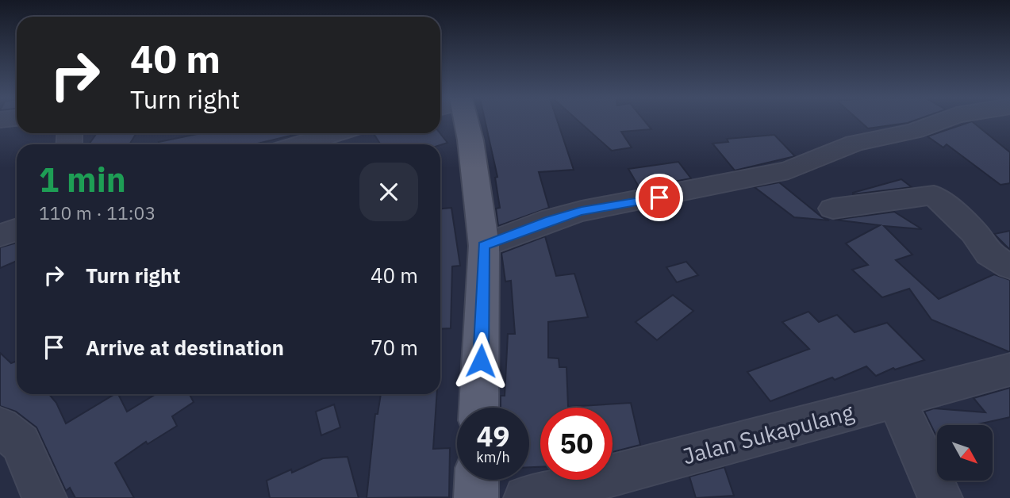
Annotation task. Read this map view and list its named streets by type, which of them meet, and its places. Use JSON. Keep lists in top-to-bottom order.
{
  "streets": {
    "street": ["Jalan Sukapulang"]
  },
  "north": "bottom right",
  "page": {
    "turn": ["40 m", "Turn right"],
    "heading": ["1 min", "110 m · 11:03"],
    "list": [
      {
        "name": "Turn right",
        "value": "40 m"
      },
      {
        "name": "Arrive at destination",
        "value": "70 m"
      }
    ],
    "speed": "49 km/h",
    "limit": "50"
  }
}
